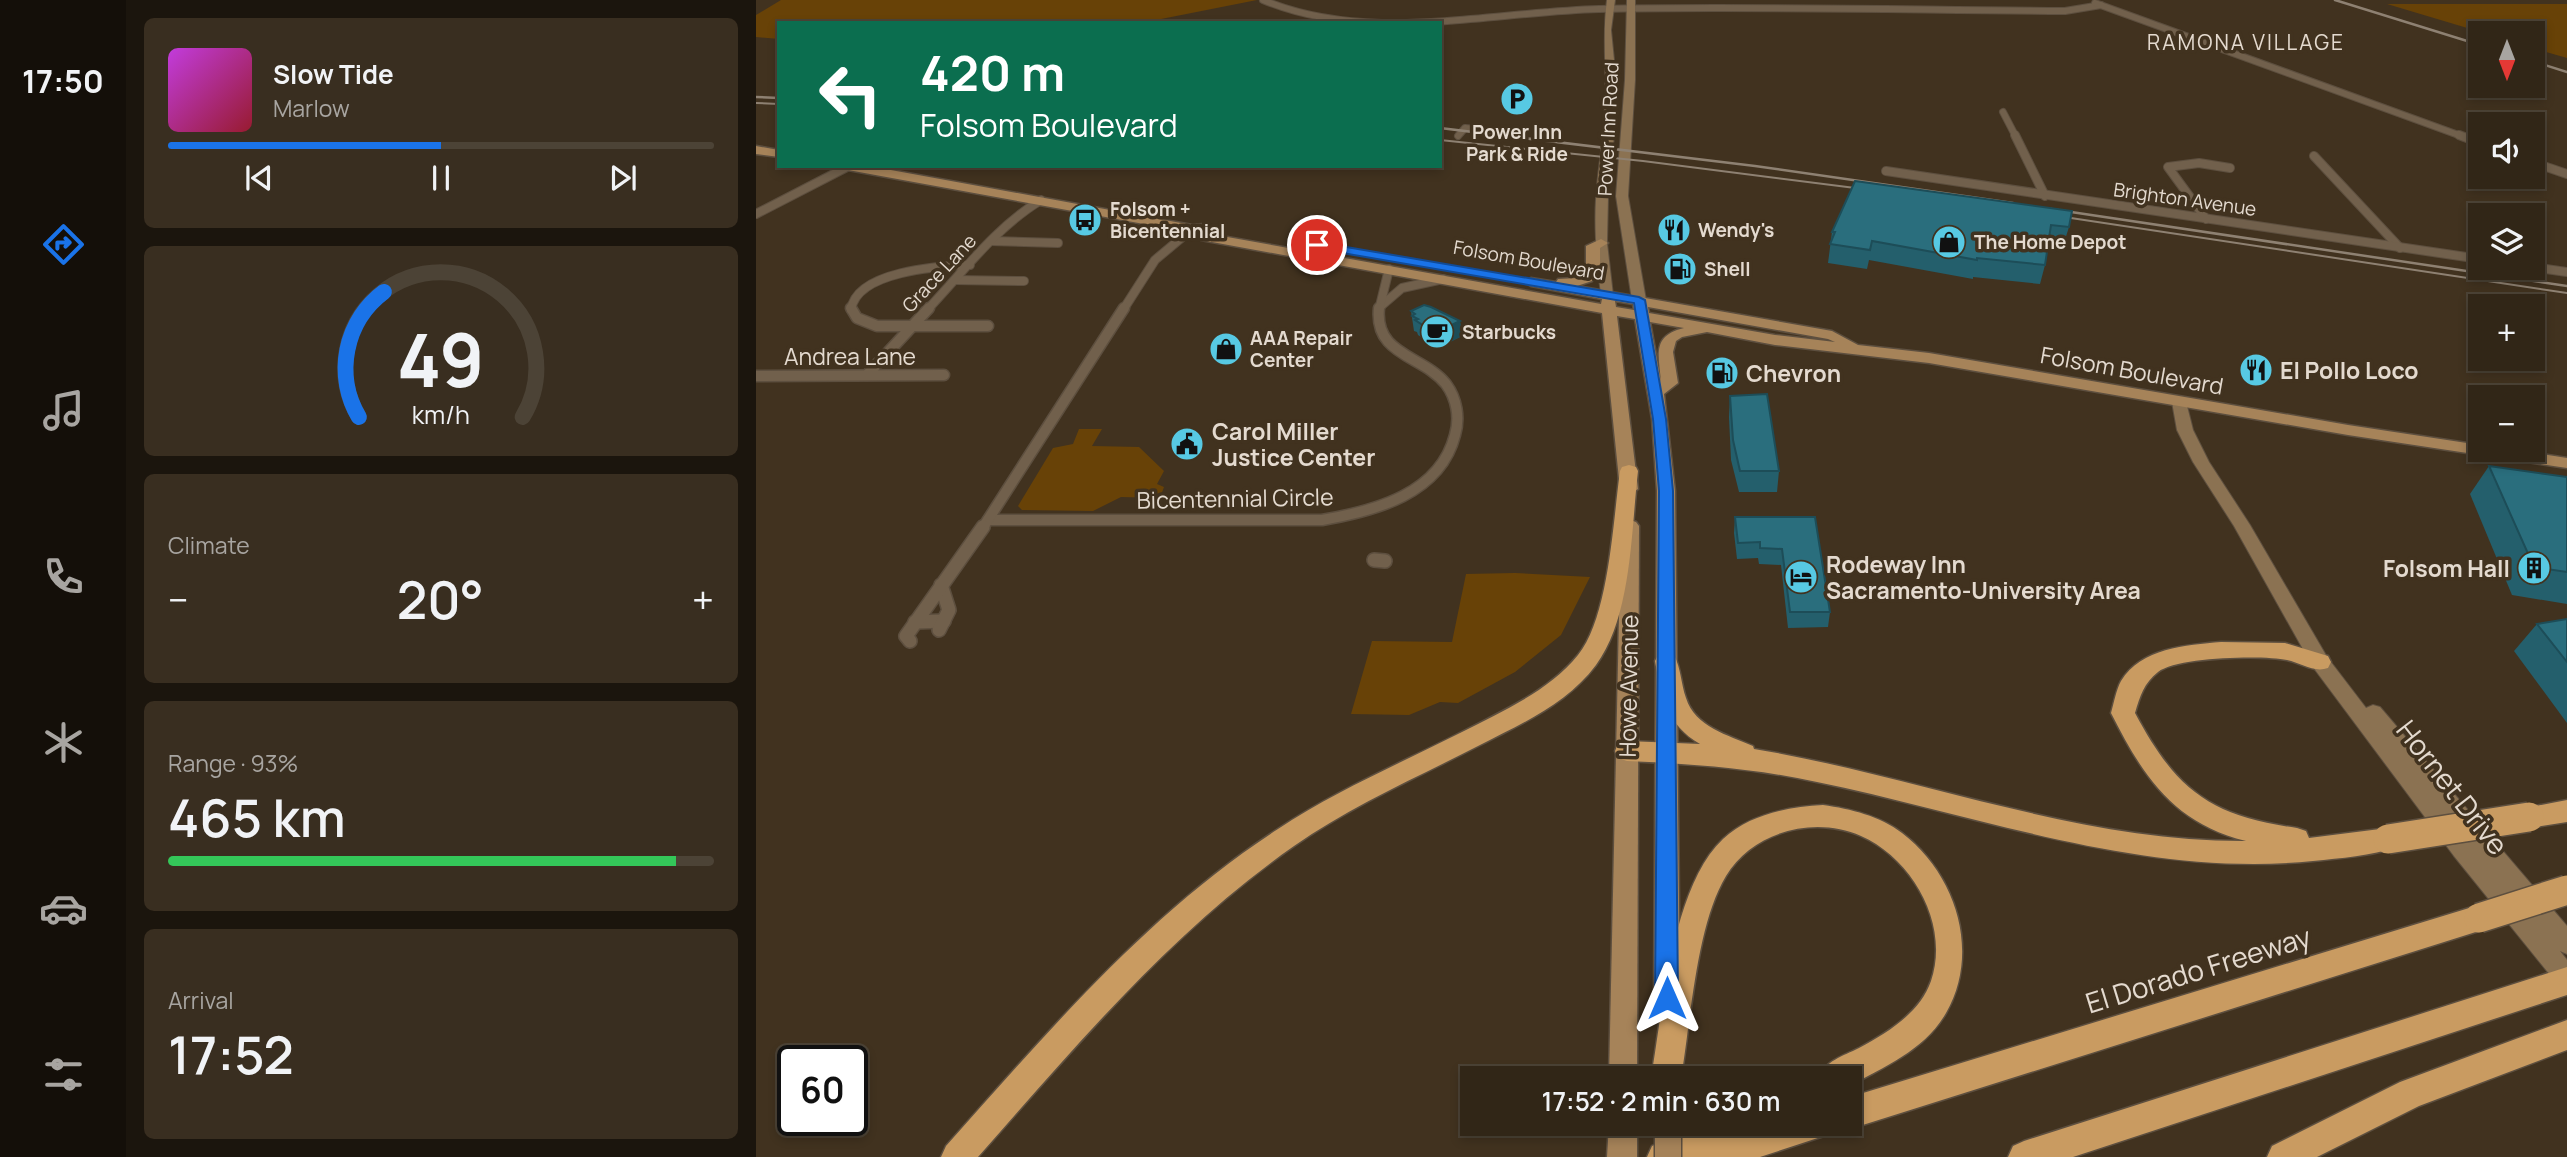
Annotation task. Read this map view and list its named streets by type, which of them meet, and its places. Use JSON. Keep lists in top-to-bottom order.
{
  "streets": {
    "highway": ["El Dorado Freeway"],
    "main road": [
      "Power Inn Road",
      "Folsom Boulevard",
      "Howe Avenue",
      "Hornet Drive"
    ],
    "street": [
      "Brighton Avenue",
      "Grace Lane",
      "Andrea Lane",
      "Bicentennial Circle"
    ]
  },
  "crossings": [
    ["Power Inn Road", "Folsom Boulevard"],
    ["Power Inn Road", "Howe Avenue"],
    ["Folsom Boulevard", "Grace Lane"],
    ["Folsom Boulevard", "Bicentennial Circle"],
    ["Folsom Boulevard", "Howe Avenue"],
    ["Folsom Boulevard", "Hornet Drive"],
    ["Grace Lane", "Andrea Lane"]
  ],
  "districts": ["RAMONA VILLAGE"],
  "places": {
    "parking": ["Power Inn Park & Ride"],
    "bus stop": ["Folsom + Bicentennial"],
    "restaurant": ["Wendy's", "El Pollo Loco"],
    "shop": ["The Home Depot", "AAA Repair Center"],
    "fuel station": ["Shell", "Chevron"],
    "cafe": ["Starbucks"],
    "public building": ["Carol Miller Justice Center"],
    "building": ["Folsom Hall"],
    "hotel": ["Rodeway Inn Sacramento-University Area"]
  },
  "north": "bottom",
  "page": {
    "tabs": "17:50",
    "map_buttons": ["+", "−"],
    "turn": ["420 m", "Folsom Boulevard"],
    "song": ["Slow Tide", "Marlow"],
    "tile": [
      "Climate",
      ["Range · 93%", "465 km"],
      ["Arrival", "17:52"]
    ],
    "heat": ["−", "20°", "+"],
    "limit": "60",
    "trip": "17:52 · 2 min · 630 m",
    "gauge": ["49", "km/h"]
  }
}
